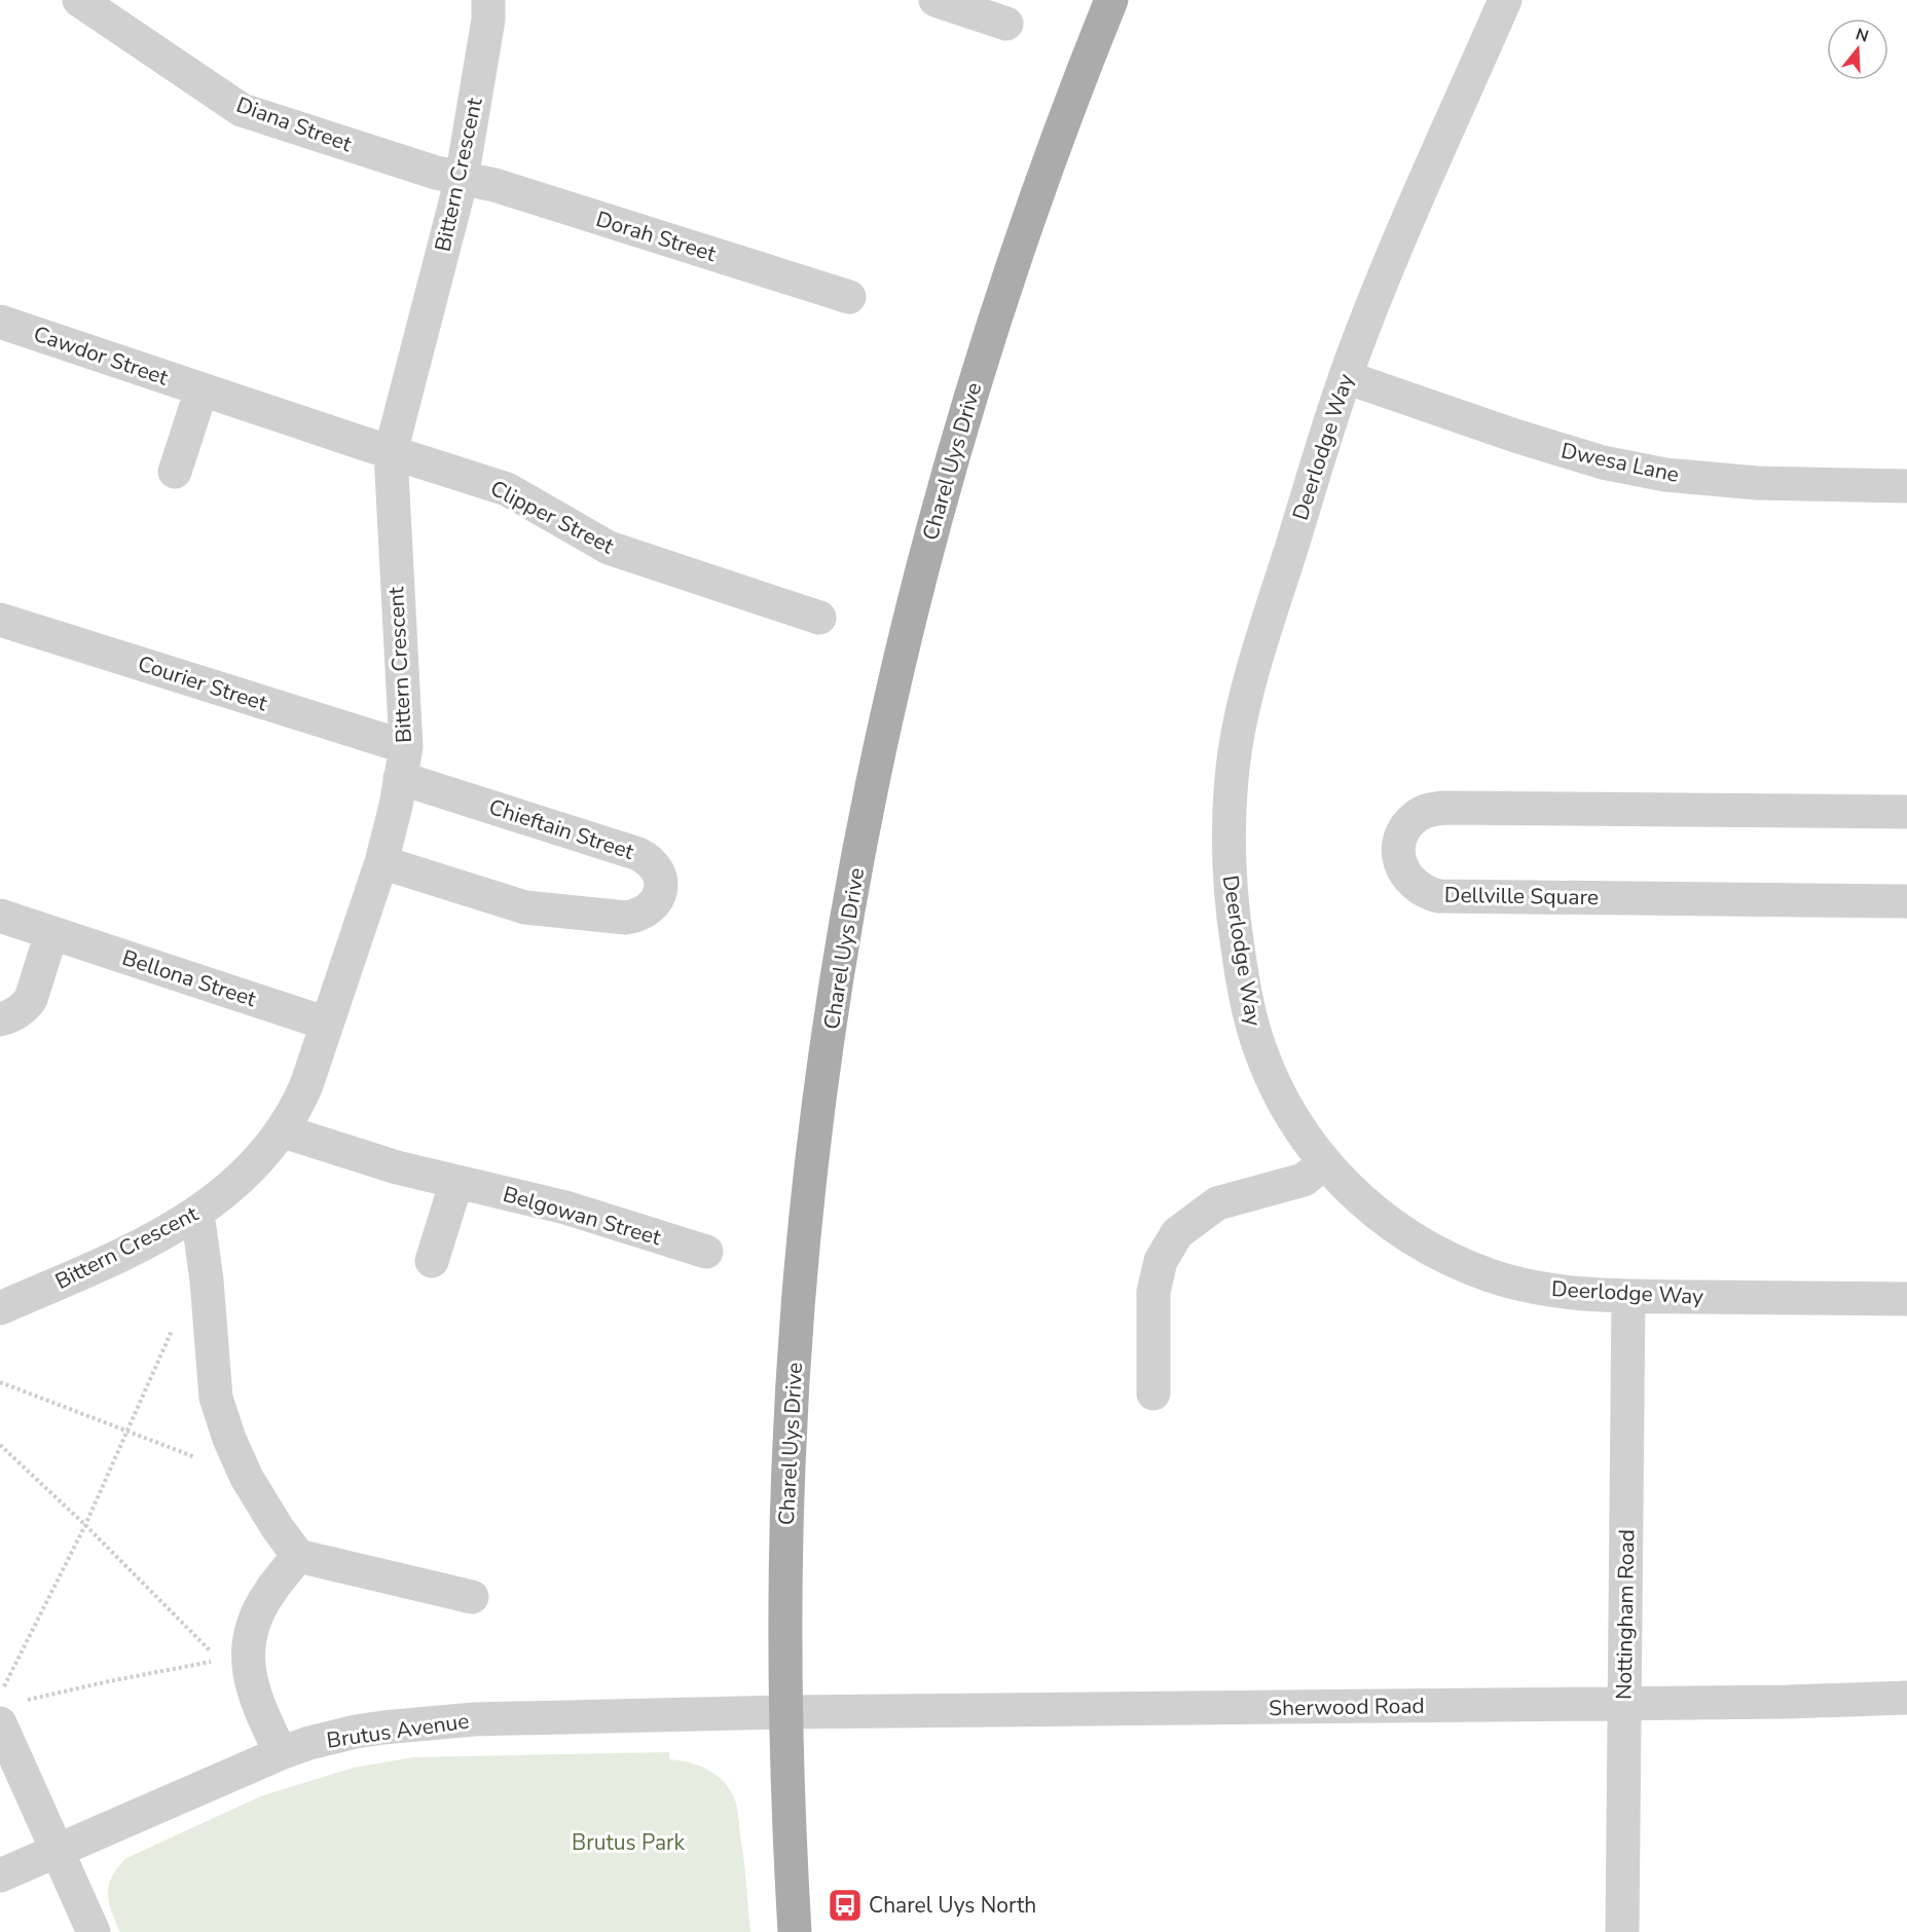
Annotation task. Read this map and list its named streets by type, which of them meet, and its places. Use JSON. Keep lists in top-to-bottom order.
{
  "streets": {
    "main road": ["Charel Uys Drive"],
    "street": [
      "Diana Street",
      "Bittern Crescent",
      "Dorah Street",
      "Cawdor Street",
      "Deerlodge Way",
      "Dwesa Lane",
      "Clipper Street",
      "Courier Street",
      "Chieftain Street",
      "Dellville Square",
      "Bellona Street",
      "Belgowan Street",
      "Nottingham Road",
      "Sherwood Road",
      "Brutus Avenue"
    ]
  },
  "crossings": [
    ["Diana Street", "Bittern Crescent"],
    ["Diana Street", "Dorah Street"],
    ["Bittern Crescent", "Dorah Street"],
    ["Bittern Crescent", "Cawdor Street"],
    ["Bittern Crescent", "Clipper Street"],
    ["Bittern Crescent", "Courier Street"],
    ["Bittern Crescent", "Chieftain Street"],
    ["Bittern Crescent", "Bellona Street"],
    ["Bittern Crescent", "Belgowan Street"],
    ["Cawdor Street", "Clipper Street"],
    ["Deerlodge Way", "Dwesa Lane"],
    ["Deerlodge Way", "Nottingham Road"],
    ["Charel Uys Drive", "Sherwood Road"],
    ["Charel Uys Drive", "Brutus Avenue"],
    ["Courier Street", "Chieftain Street"],
    ["Nottingham Road", "Sherwood Road"],
    ["Sherwood Road", "Brutus Avenue"]
  ],
  "parks": ["Brutus Park"],
  "places": {
    "bus stop": ["Charel Uys North"]
  },
  "north": "top"
}
